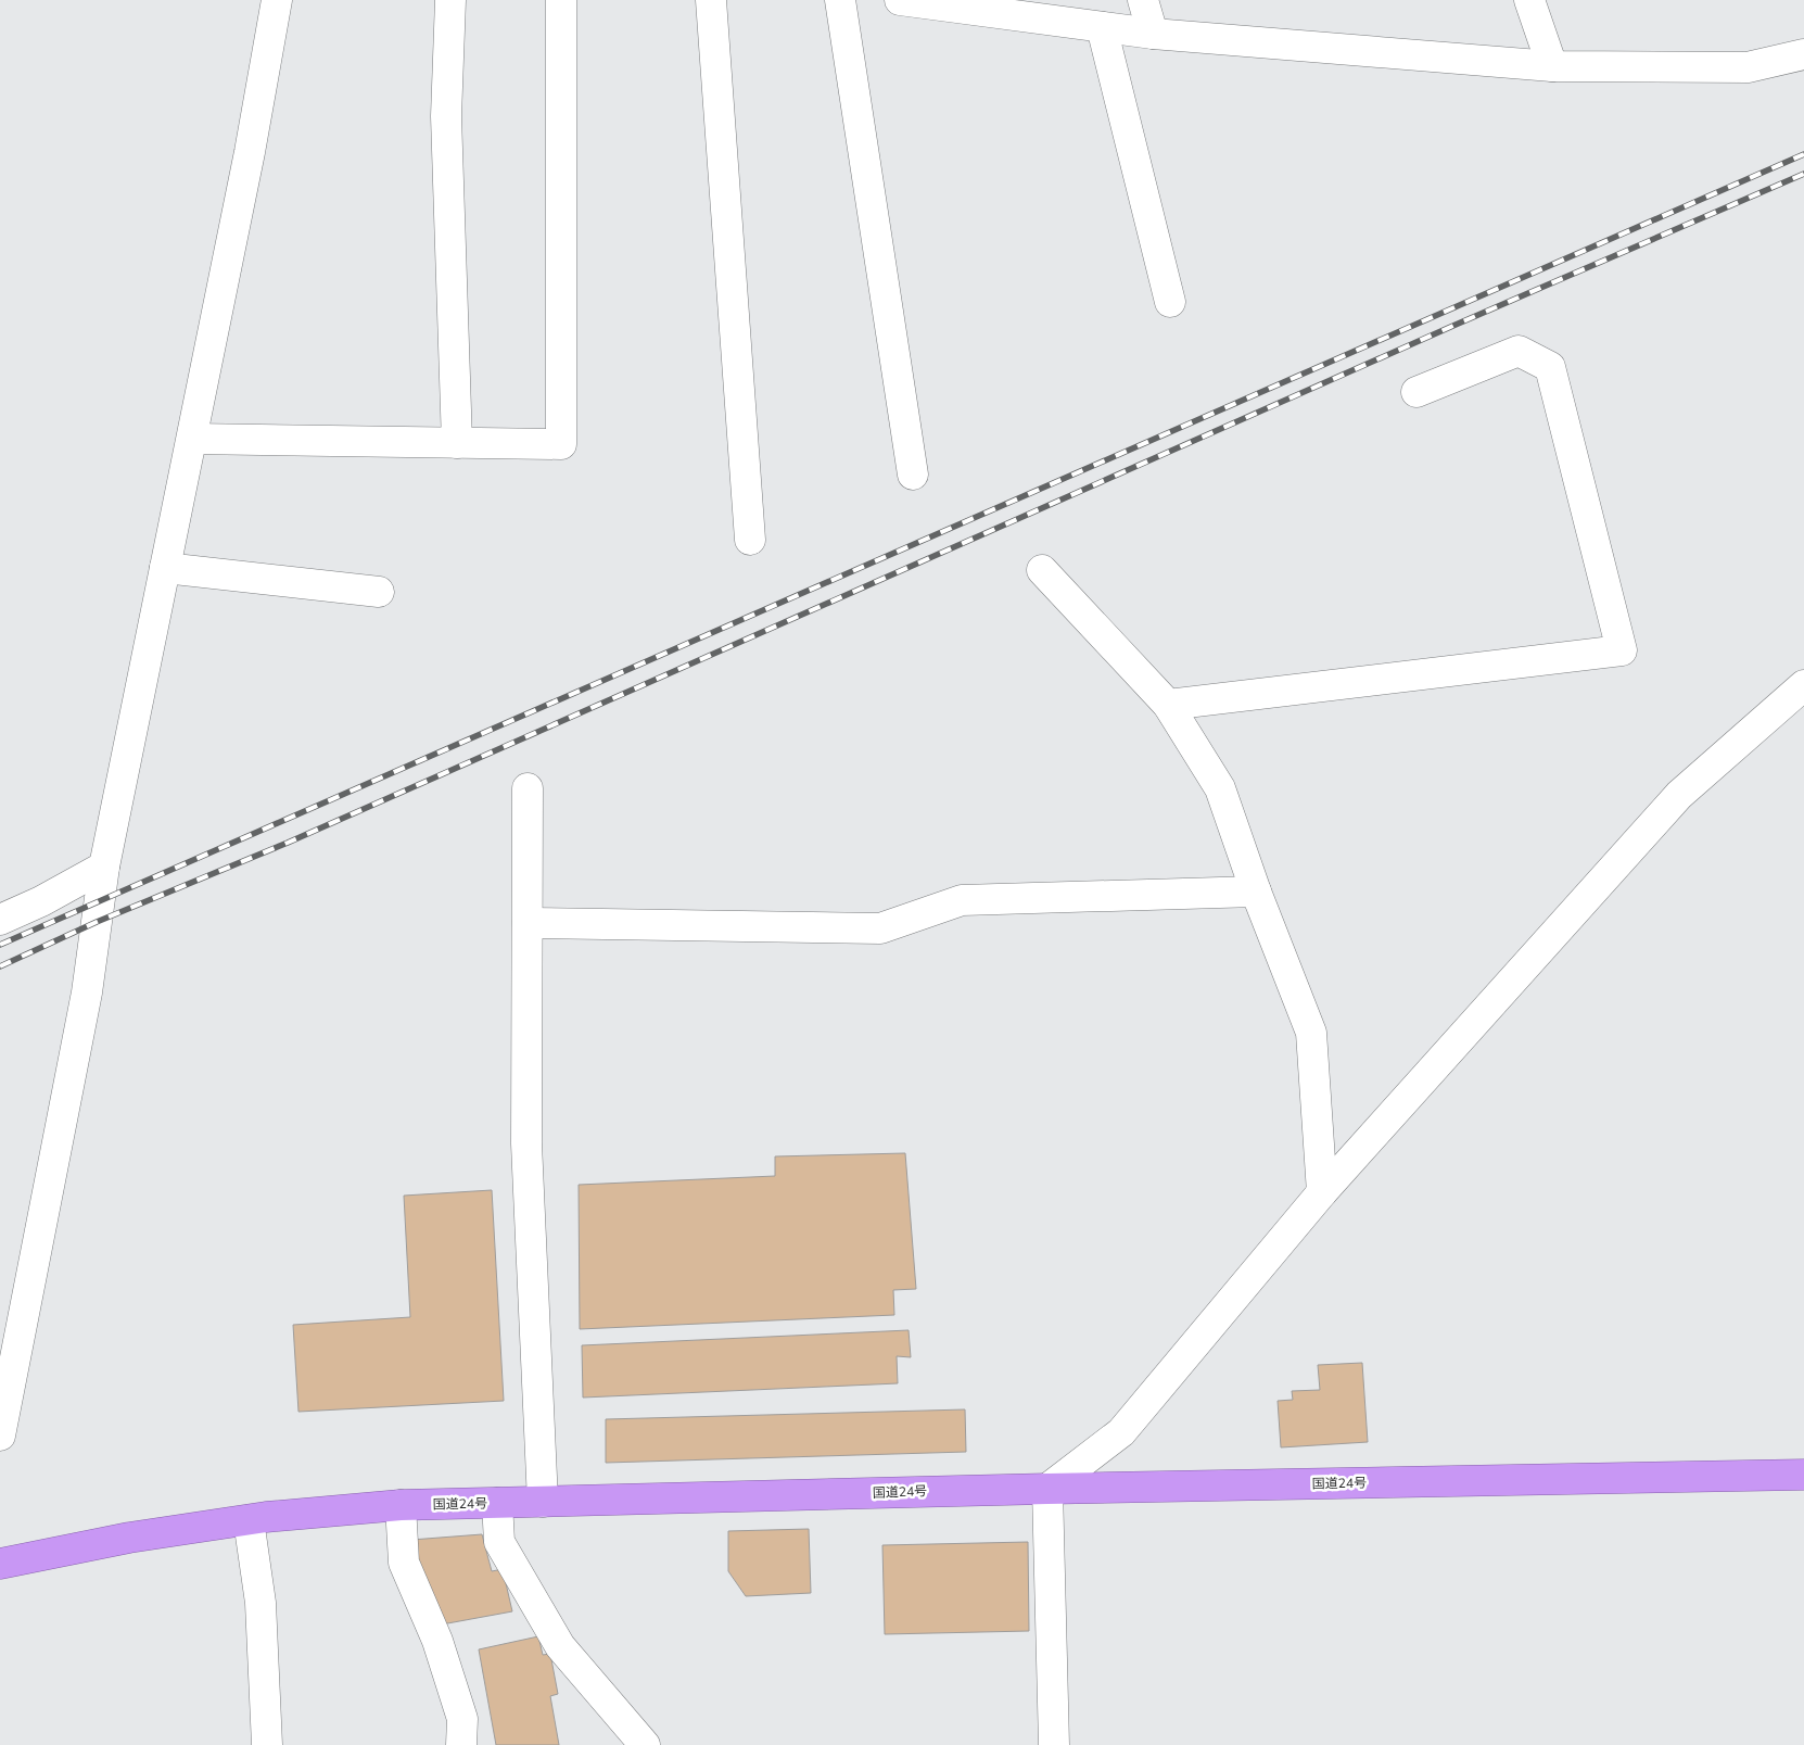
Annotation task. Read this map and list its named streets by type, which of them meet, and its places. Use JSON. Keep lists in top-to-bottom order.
{
  "streets": {
    "highway": ["国道24号"]
  }
}
